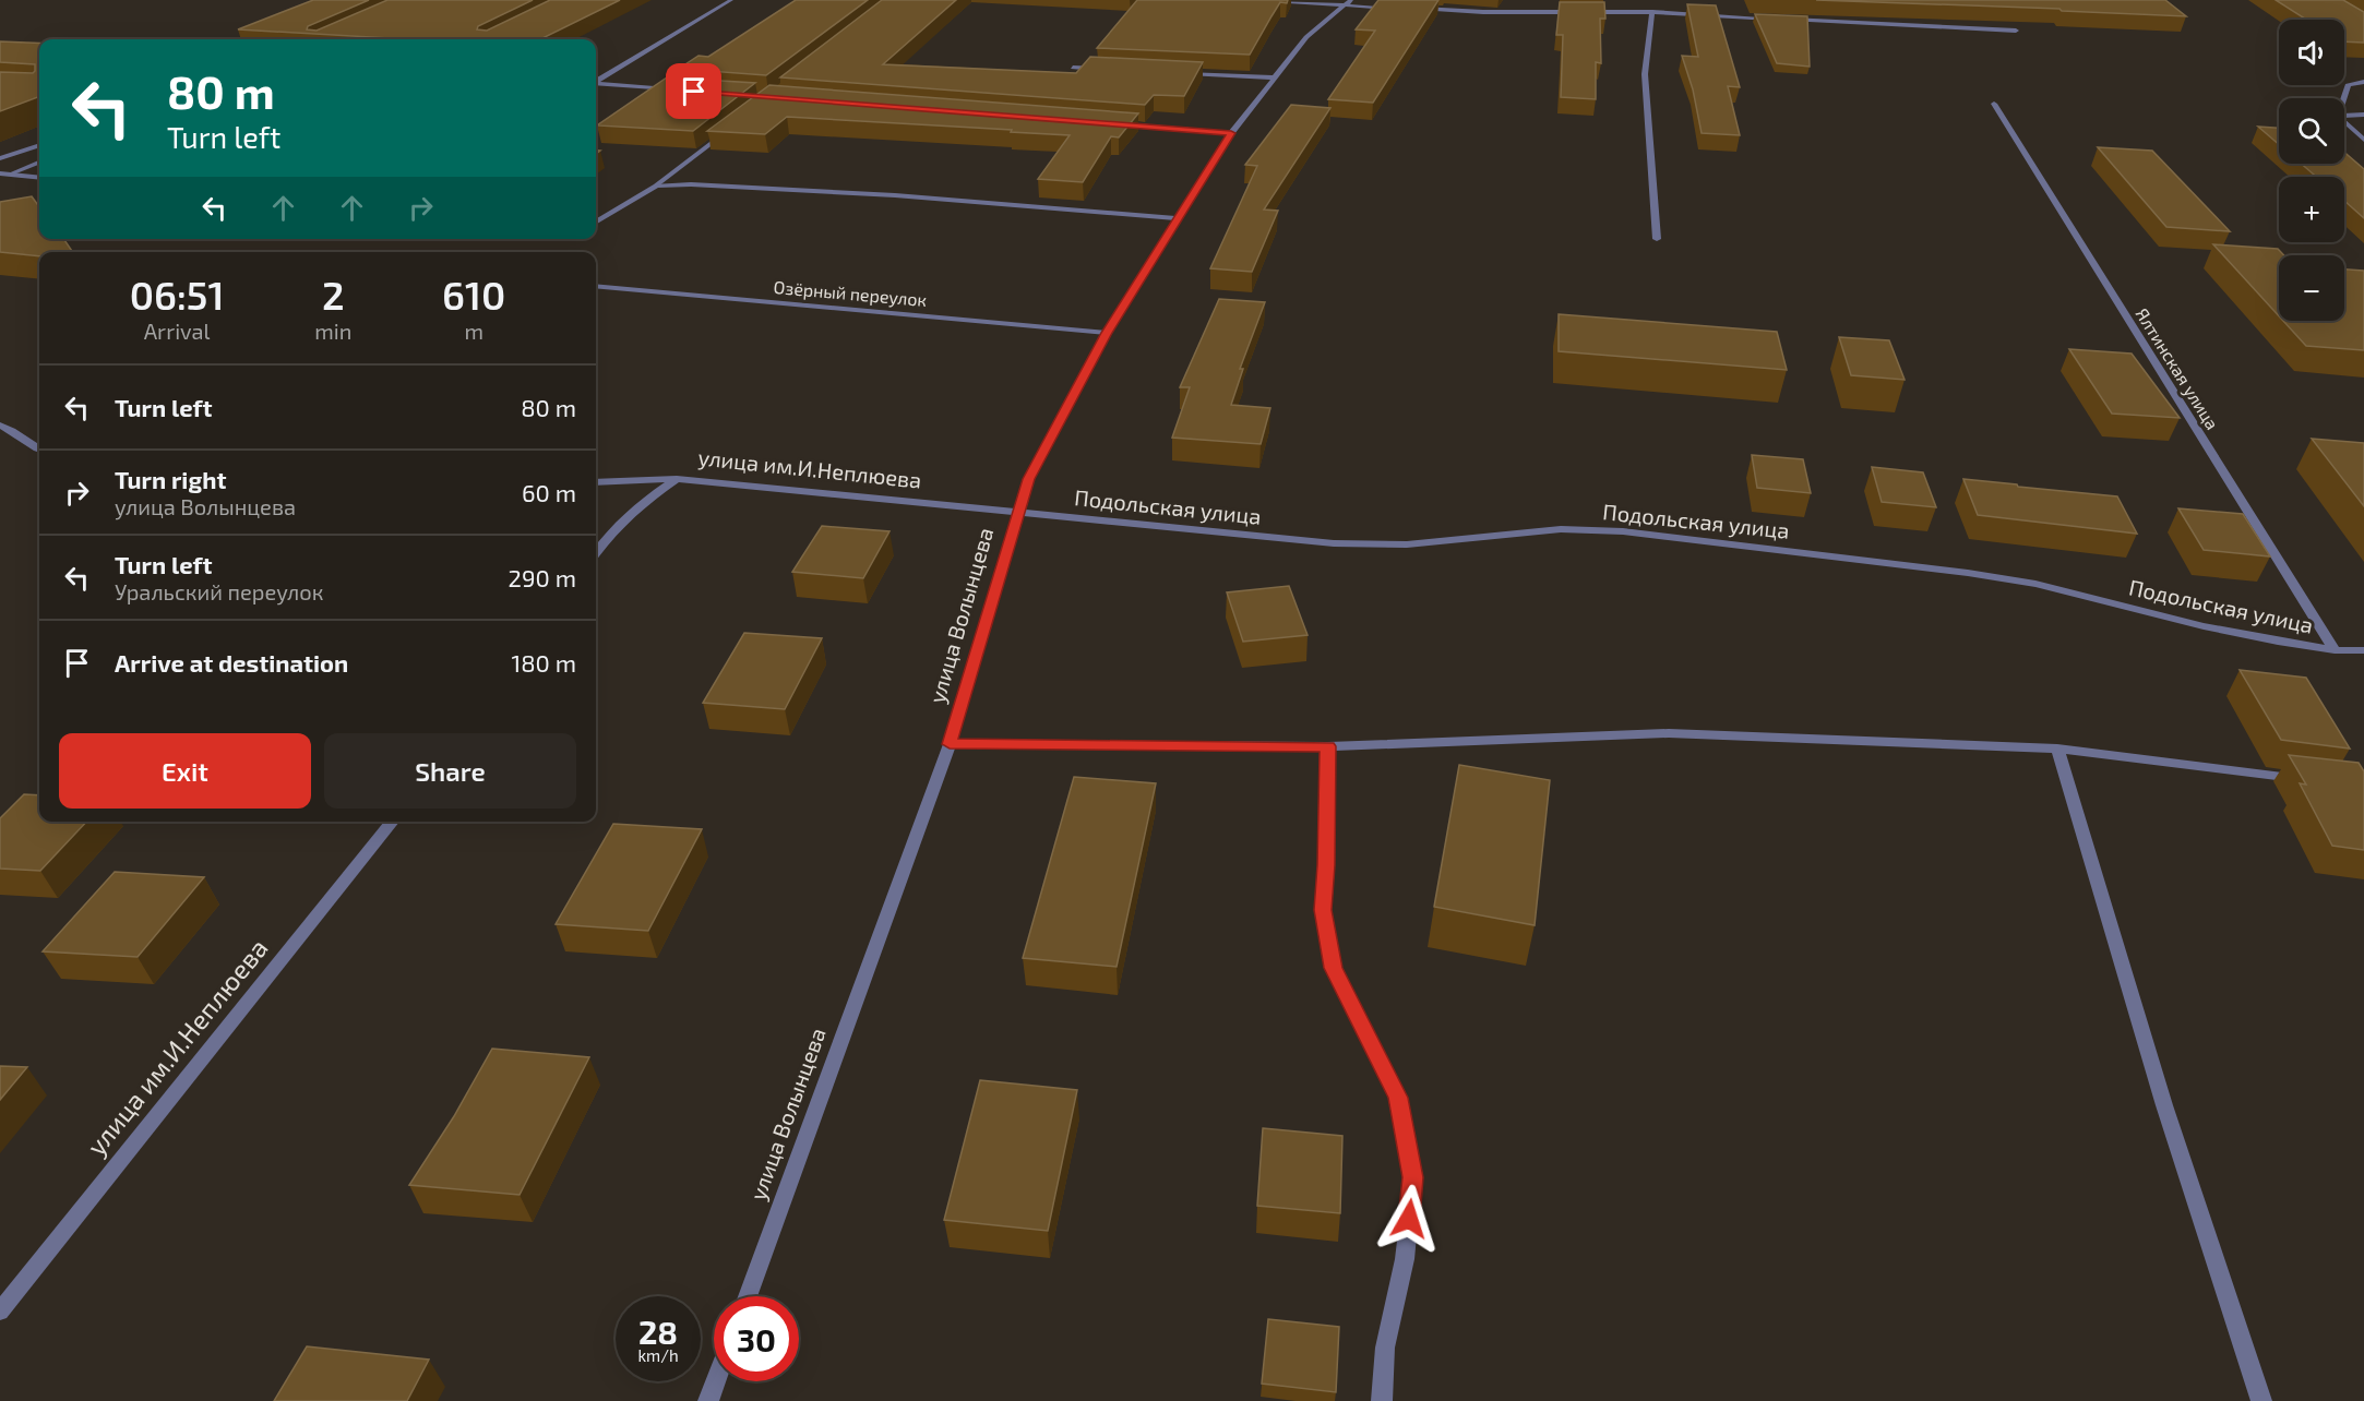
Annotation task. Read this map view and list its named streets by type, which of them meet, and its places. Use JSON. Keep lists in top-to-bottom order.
{
  "streets": {
    "street": [
      "Озёрный переулок",
      "Ялтинская улица",
      "улица им.И.Неплюева",
      "Подольская улица",
      "улица Волынцева"
    ]
  },
  "crossings": [
    ["Озёрный переулок", "улица Волынцева"],
    ["Ялтинская улица", "Подольская улица"],
    ["улица им.И.Неплюева", "Подольская улица"],
    ["улица им.И.Неплюева", "улица Волынцева"],
    ["Подольская улица", "улица Волынцева"]
  ],
  "page": {
    "map_buttons": ["+", "−"],
    "turn": ["80 m", "Turn left"],
    "eta": [
      "06:51",
      "Arrival",
      "2",
      "min",
      "610",
      "m"
    ],
    "list": [
      {
        "name": "Turn left",
        "value": "80 m"
      },
      {
        "name": "Turn right",
        "note": "улица Волынцева",
        "value": "60 m"
      },
      {
        "name": "Turn left",
        "note": "Уральский переулок",
        "value": "290 m"
      },
      {
        "name": "Arrive at destination",
        "value": "180 m"
      }
    ],
    "buttons": ["Exit", "Share"],
    "speed": "28 km/h",
    "limit": "30"
  }
}
